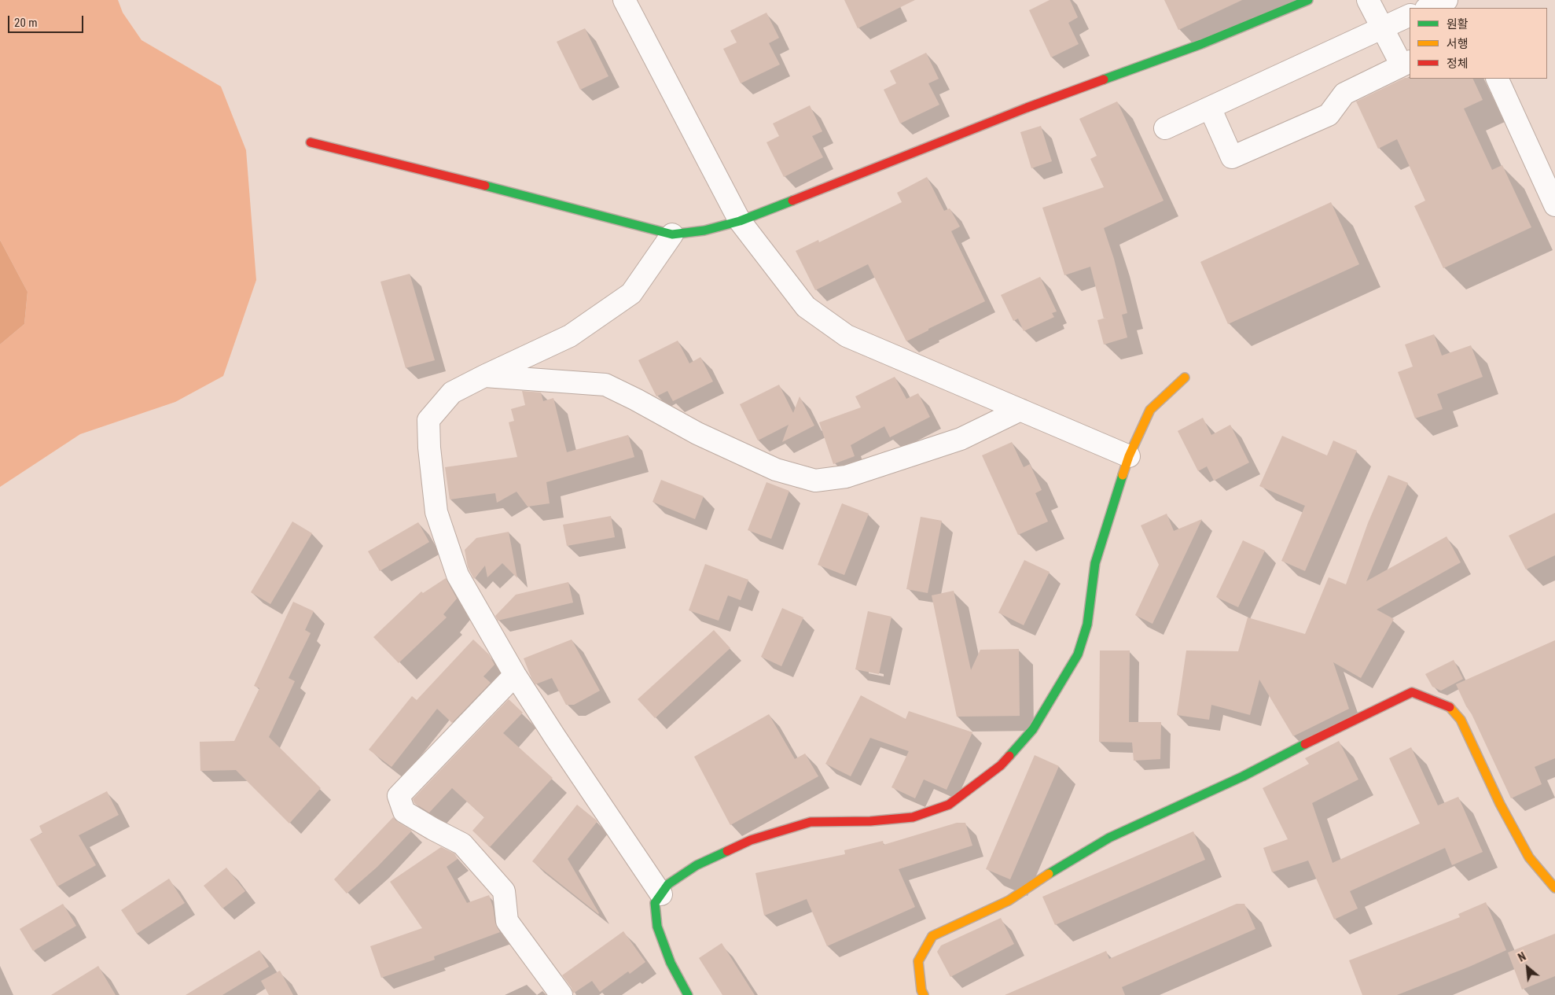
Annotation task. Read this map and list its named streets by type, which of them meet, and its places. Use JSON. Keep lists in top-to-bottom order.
{
  "legend": ["원활", "서행", "정체"],
  "scale_bar": "20 m",
  "north": "top left"
}
